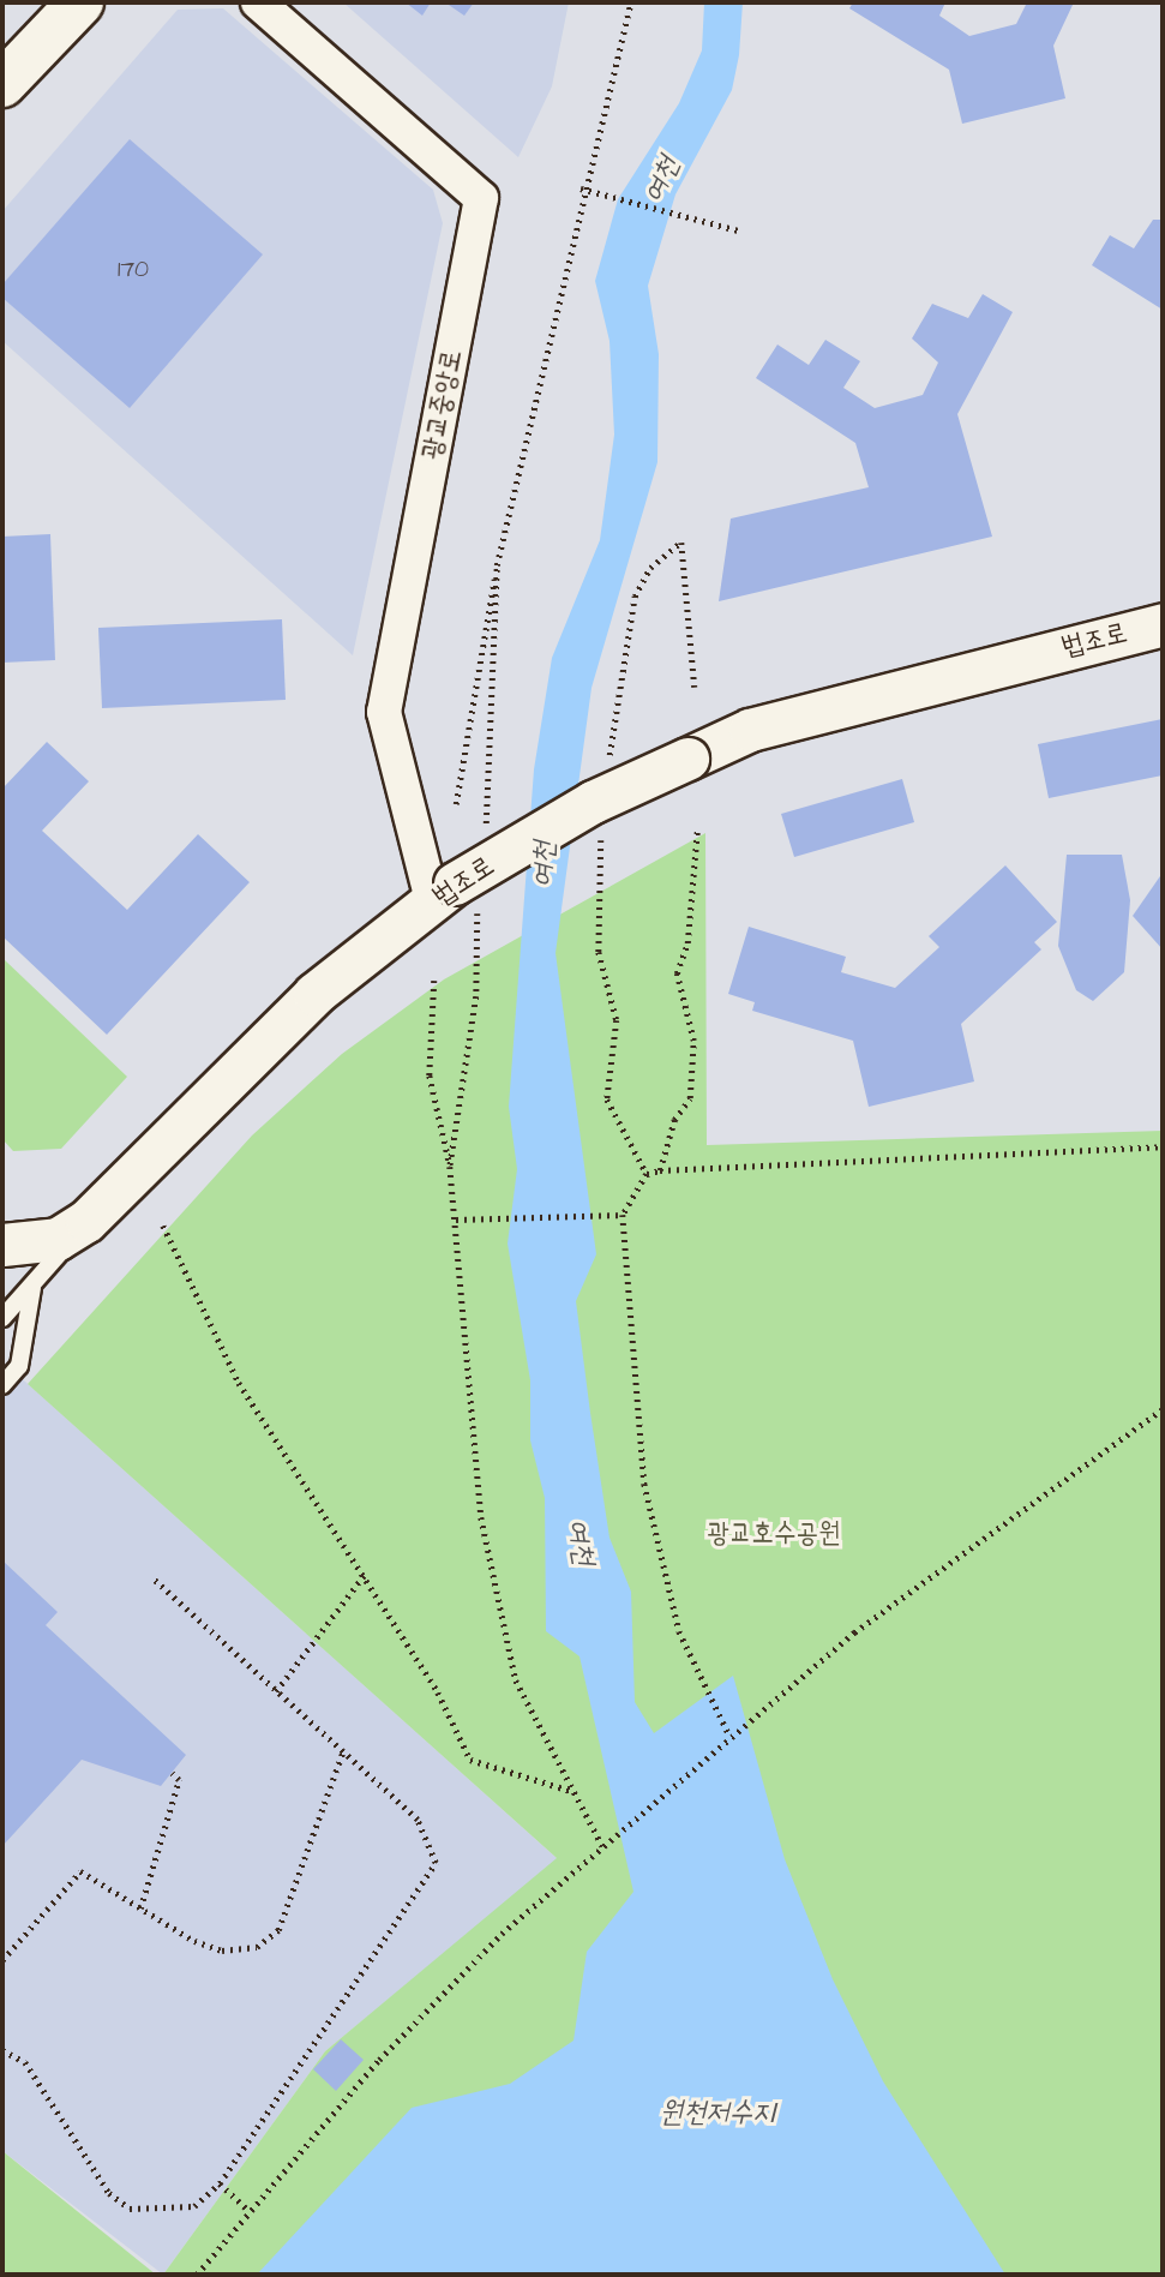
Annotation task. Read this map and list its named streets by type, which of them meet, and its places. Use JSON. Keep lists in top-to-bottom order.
{
  "streets": {
    "street": ["광교중앙로", "법조로"]
  },
  "crossings": [
    ["광교중앙로", "법조로"]
  ],
  "water": ["여천", "원천저수지"],
  "parks": ["광교호수공원"],
  "house_numbers": ["170"]
}
